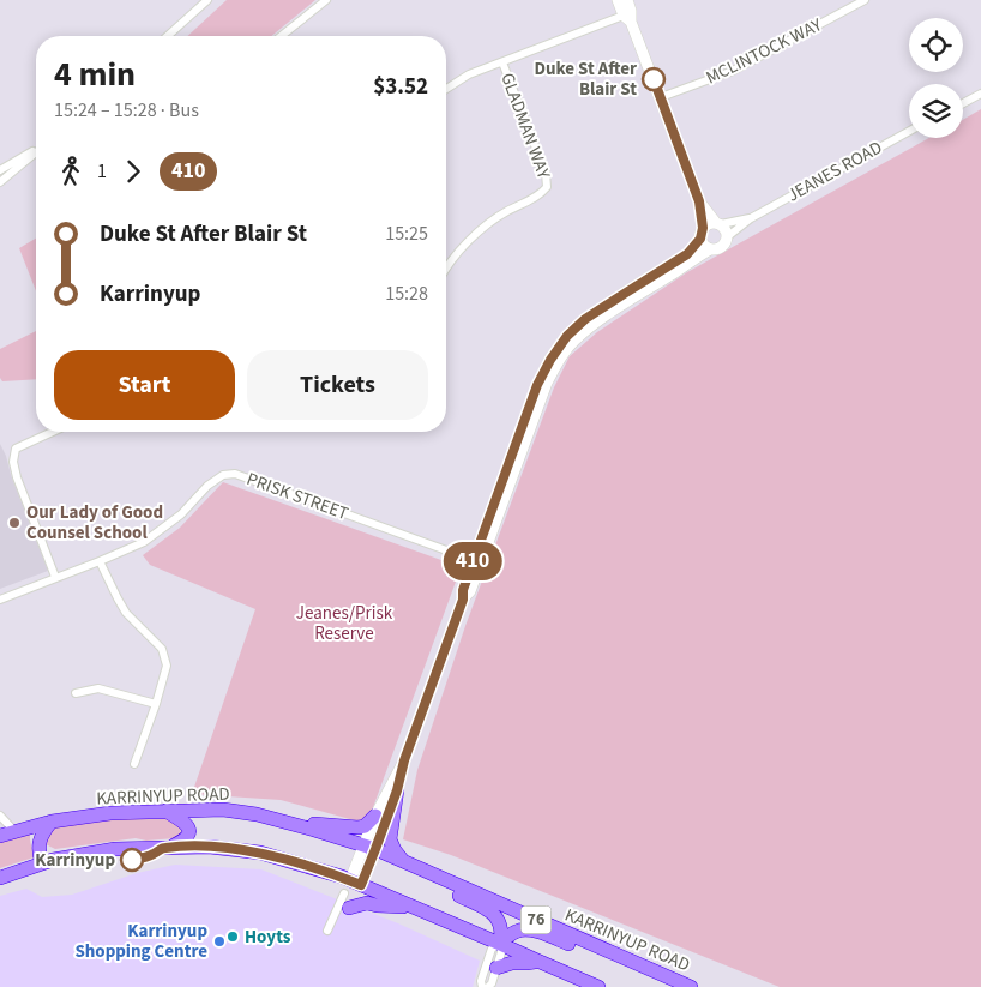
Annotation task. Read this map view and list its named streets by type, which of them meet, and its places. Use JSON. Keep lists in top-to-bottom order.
{
  "streets": {
    "highway": ["KARRINYUP ROAD", "76"],
    "main road": ["JEANES ROAD"],
    "street": ["MCLINTOCK WAY", "GLADMAN WAY", "PRISK STREET"]
  },
  "crossings": [
    ["JEANES ROAD", "PRISK STREET"],
    ["JEANES ROAD", "KARRINYUP ROAD"],
    ["JEANES ROAD", "76"]
  ],
  "parks": ["Jeanes/Prisk Reserve"],
  "places": [
    "Duke St After Blair St",
    "Our Lady of Good Counsel School",
    "Karrinyup",
    "Hoyts",
    "Karrinyup Shopping Centre"
  ],
  "lines": ["bus line 410"],
  "page": {
    "on_map": "410",
    "heading": ["4 min", "15:24 – 15:28 · Bus", "$3.52"],
    "legs": ["1", "410"],
    "list": [
      {
        "name": "Duke St After Blair St",
        "value": "15:25"
      },
      {
        "name": "Karrinyup",
        "value": "15:28"
      }
    ],
    "buttons": ["Start", "Tickets"]
  }
}
